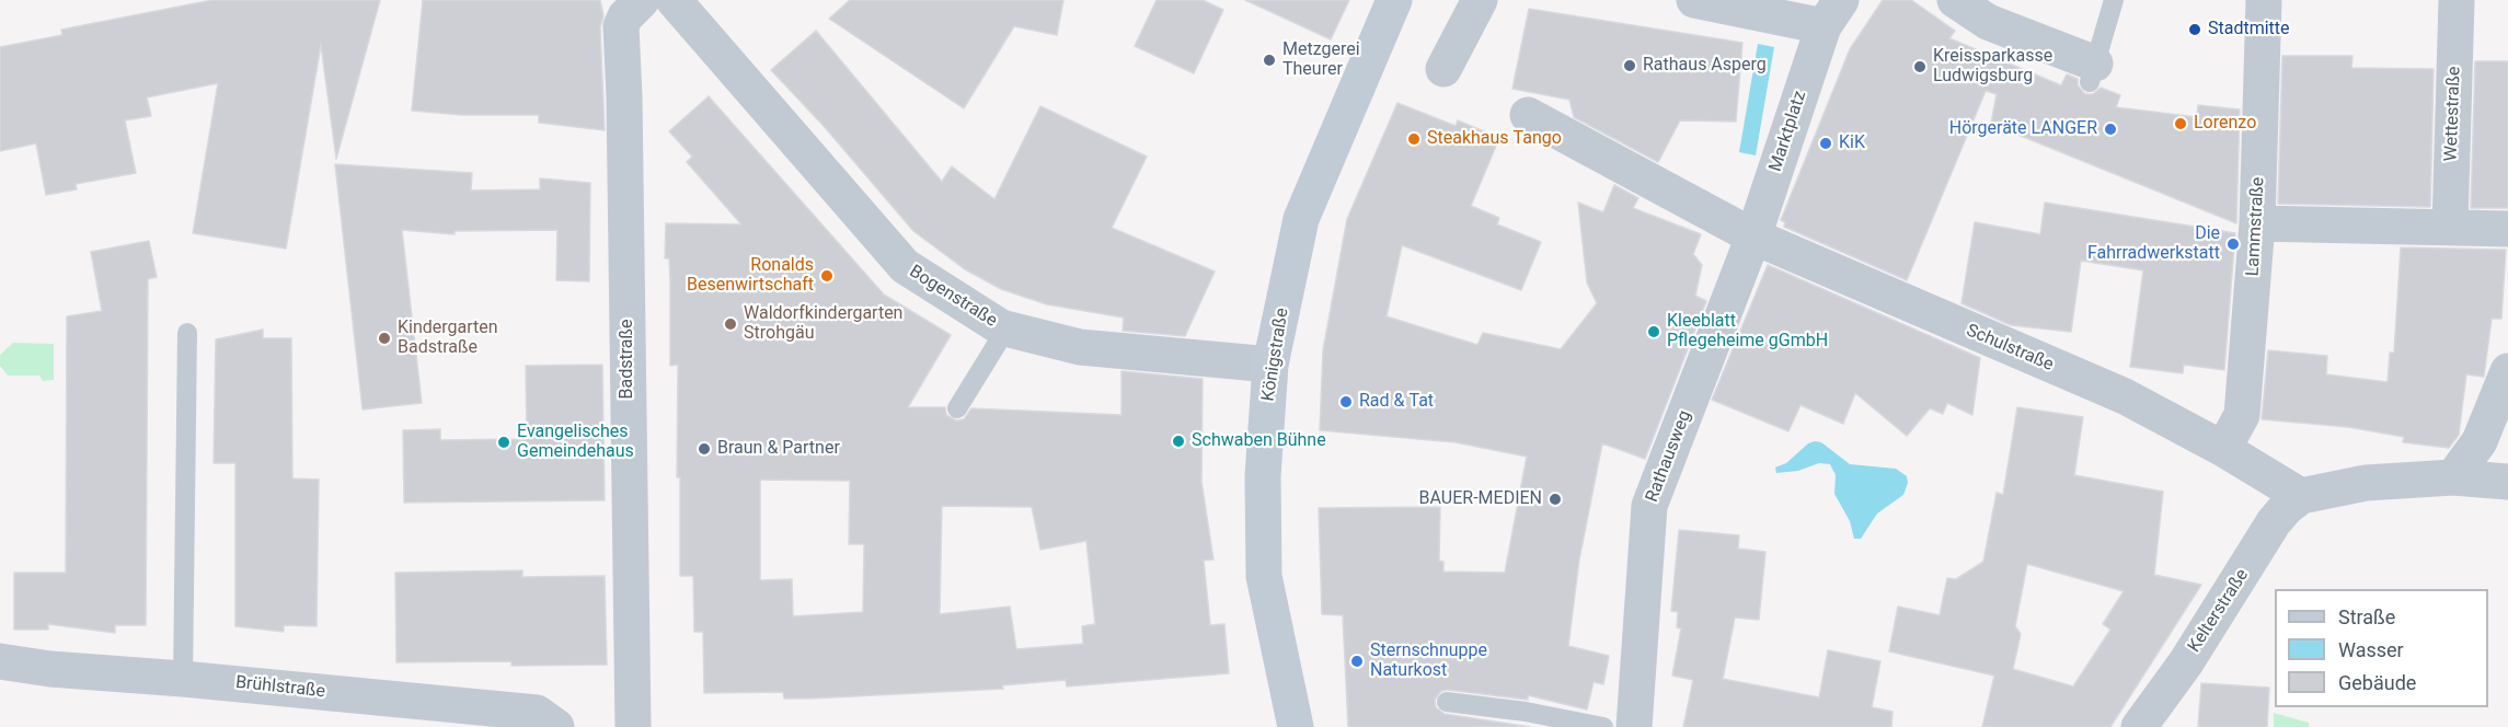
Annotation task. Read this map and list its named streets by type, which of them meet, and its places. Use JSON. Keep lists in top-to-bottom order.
{
  "streets": {
    "main road": ["Königstraße"],
    "street": [
      "Wettestraße",
      "Marktplatz",
      "Lammstraße",
      "Bogenstraße",
      "Schulstraße",
      "Badstraße",
      "Rathausweg",
      "Kelterstraße",
      "Brühlstraße"
    ]
  },
  "crossings": [
    ["Marktplatz", "Schulstraße"],
    ["Marktplatz", "Rathausweg"],
    ["Lammstraße", "Schulstraße"],
    ["Bogenstraße", "Königstraße"],
    ["Schulstraße", "Rathausweg"],
    ["Schulstraße", "Kelterstraße"]
  ],
  "places": [
    "Stadtmitte",
    "Metzgerei Theurer",
    "Rathaus Asperg",
    "Kreissparkasse Ludwigsburg",
    "Lorenzo",
    "Hörgeräte LANGER",
    "Steakhaus Tango",
    "KiK",
    "Die Fahrradwerkstatt",
    "Ronalds Besenwirtschaft",
    "Waldorfkindergarten Strohgäu",
    "Kleeblatt Pflegeheime gGmbH",
    "Kindergarten Badstraße",
    "Rad & Tat",
    "Schwaben Bühne",
    "Evangelisches Gemeindehaus",
    "Braun & Partner",
    "BAUER-MEDIEN",
    "Sternschnuppe Naturkost"
  ],
  "legend": ["Straße", "Wasser", "Gebäude"]
}
